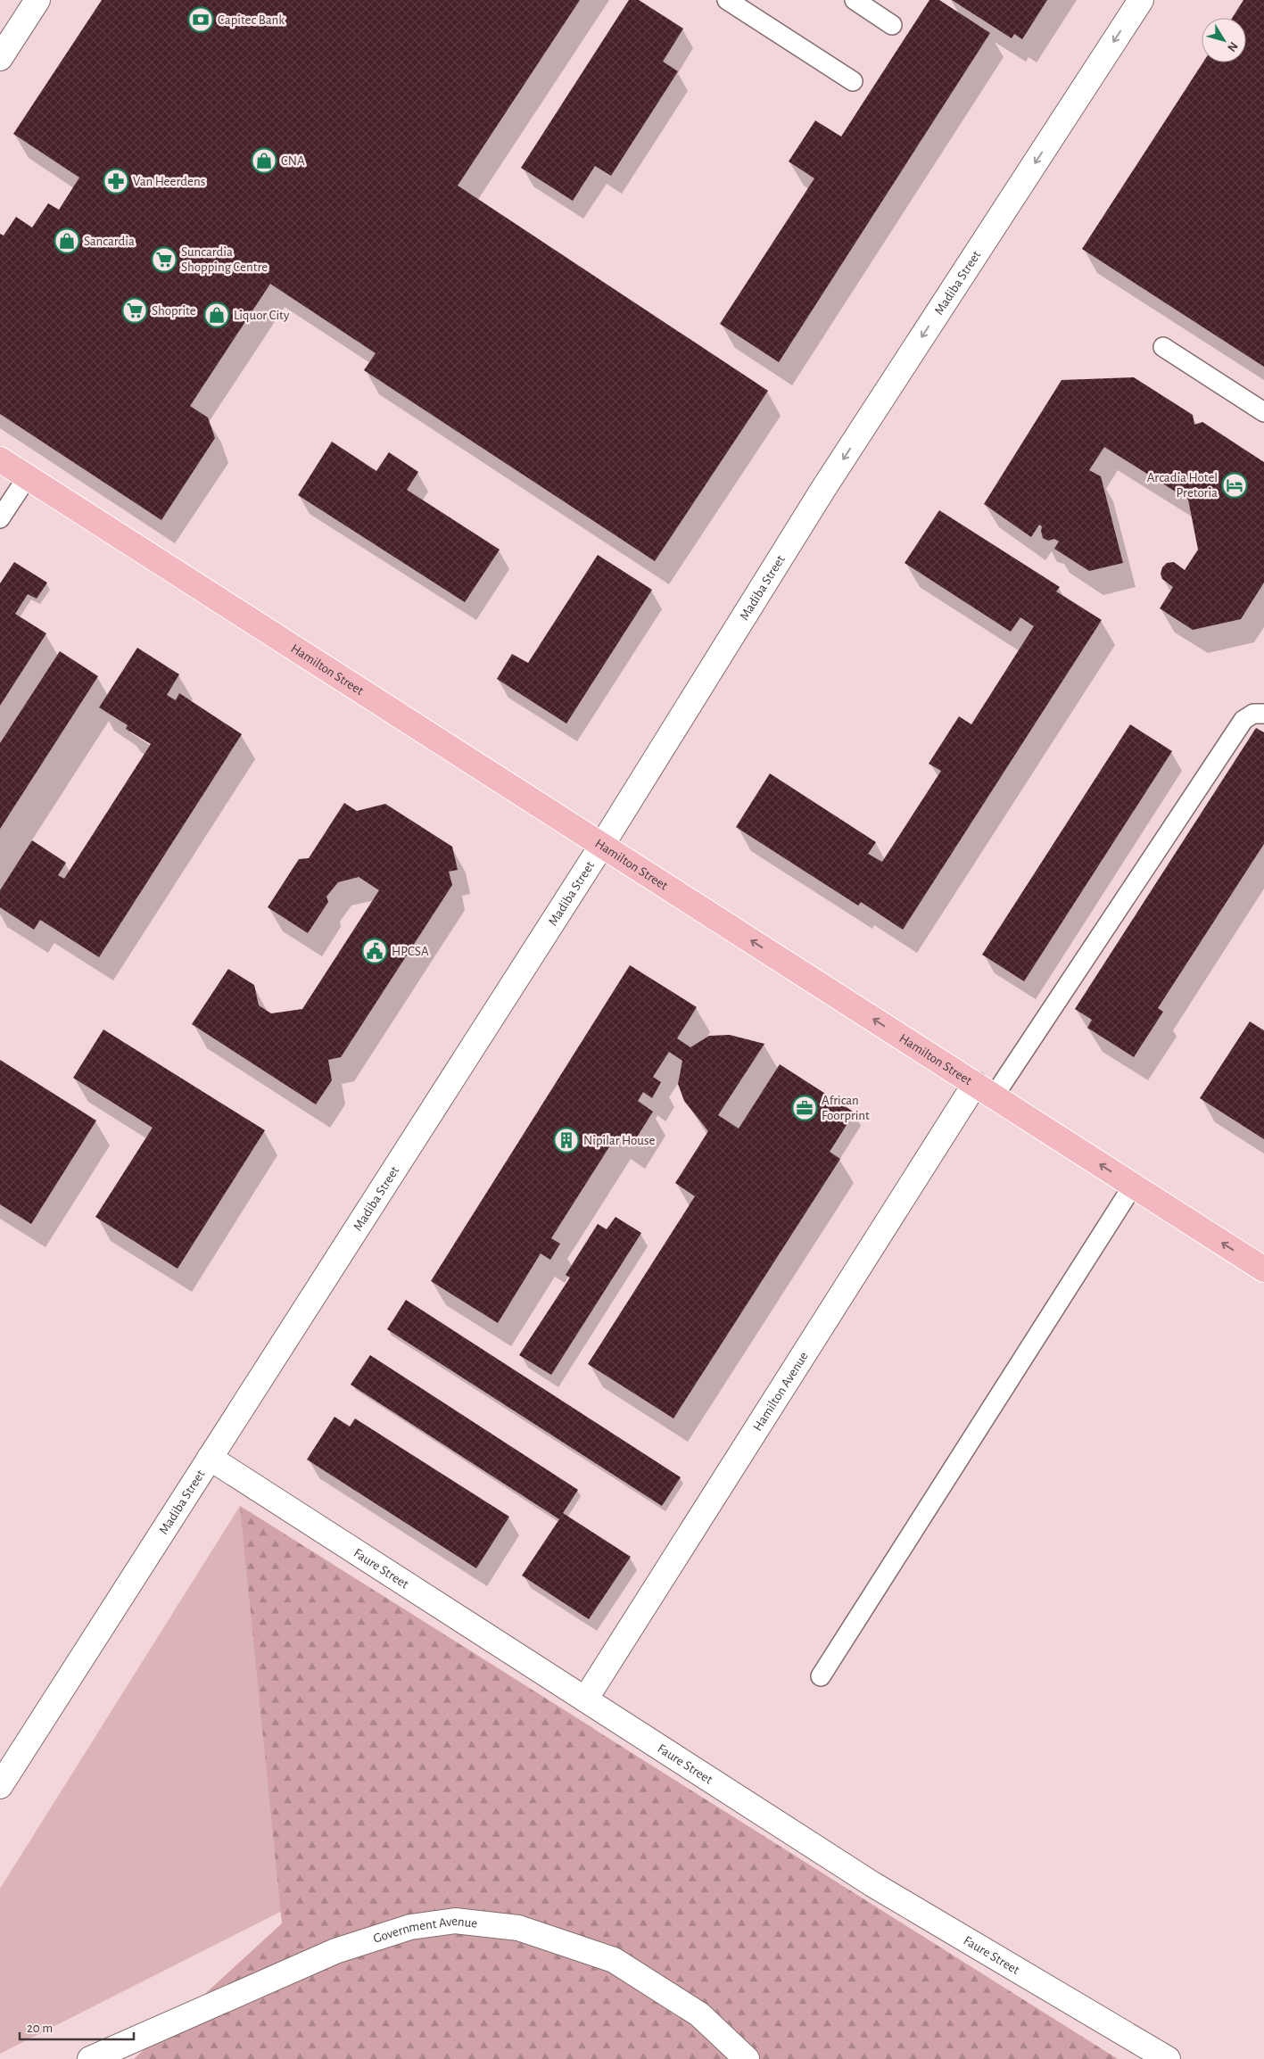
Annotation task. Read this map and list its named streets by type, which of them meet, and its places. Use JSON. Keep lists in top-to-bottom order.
{
  "streets": {
    "main road": ["Hamilton Street"],
    "street": [
      "Madiba Street",
      "Hamilton Avenue",
      "Faure Street",
      "Government Avenue"
    ]
  },
  "crossings": [
    ["Madiba Street", "Hamilton Street"],
    ["Madiba Street", "Faure Street"],
    ["Hamilton Street", "Hamilton Avenue"],
    ["Hamilton Avenue", "Faure Street"]
  ],
  "one_way": ["Madiba Street", "Hamilton Street"],
  "places": {
    "bank": ["Capitec Bank"],
    "shop": ["CNA", "Sancardia", "Liquor City"],
    "pharmacy": ["Van Heerdens"],
    "supermarket": ["Suncardia Shopping Centre", "Shoprite"],
    "hotel": ["Arcadia Hotel Pretoria"],
    "public building": ["HPCSA"],
    "office": ["African Foorprint"],
    "building": ["Nipilar House"]
  },
  "scale_bar": "20 m",
  "north": "bottom right"
}
